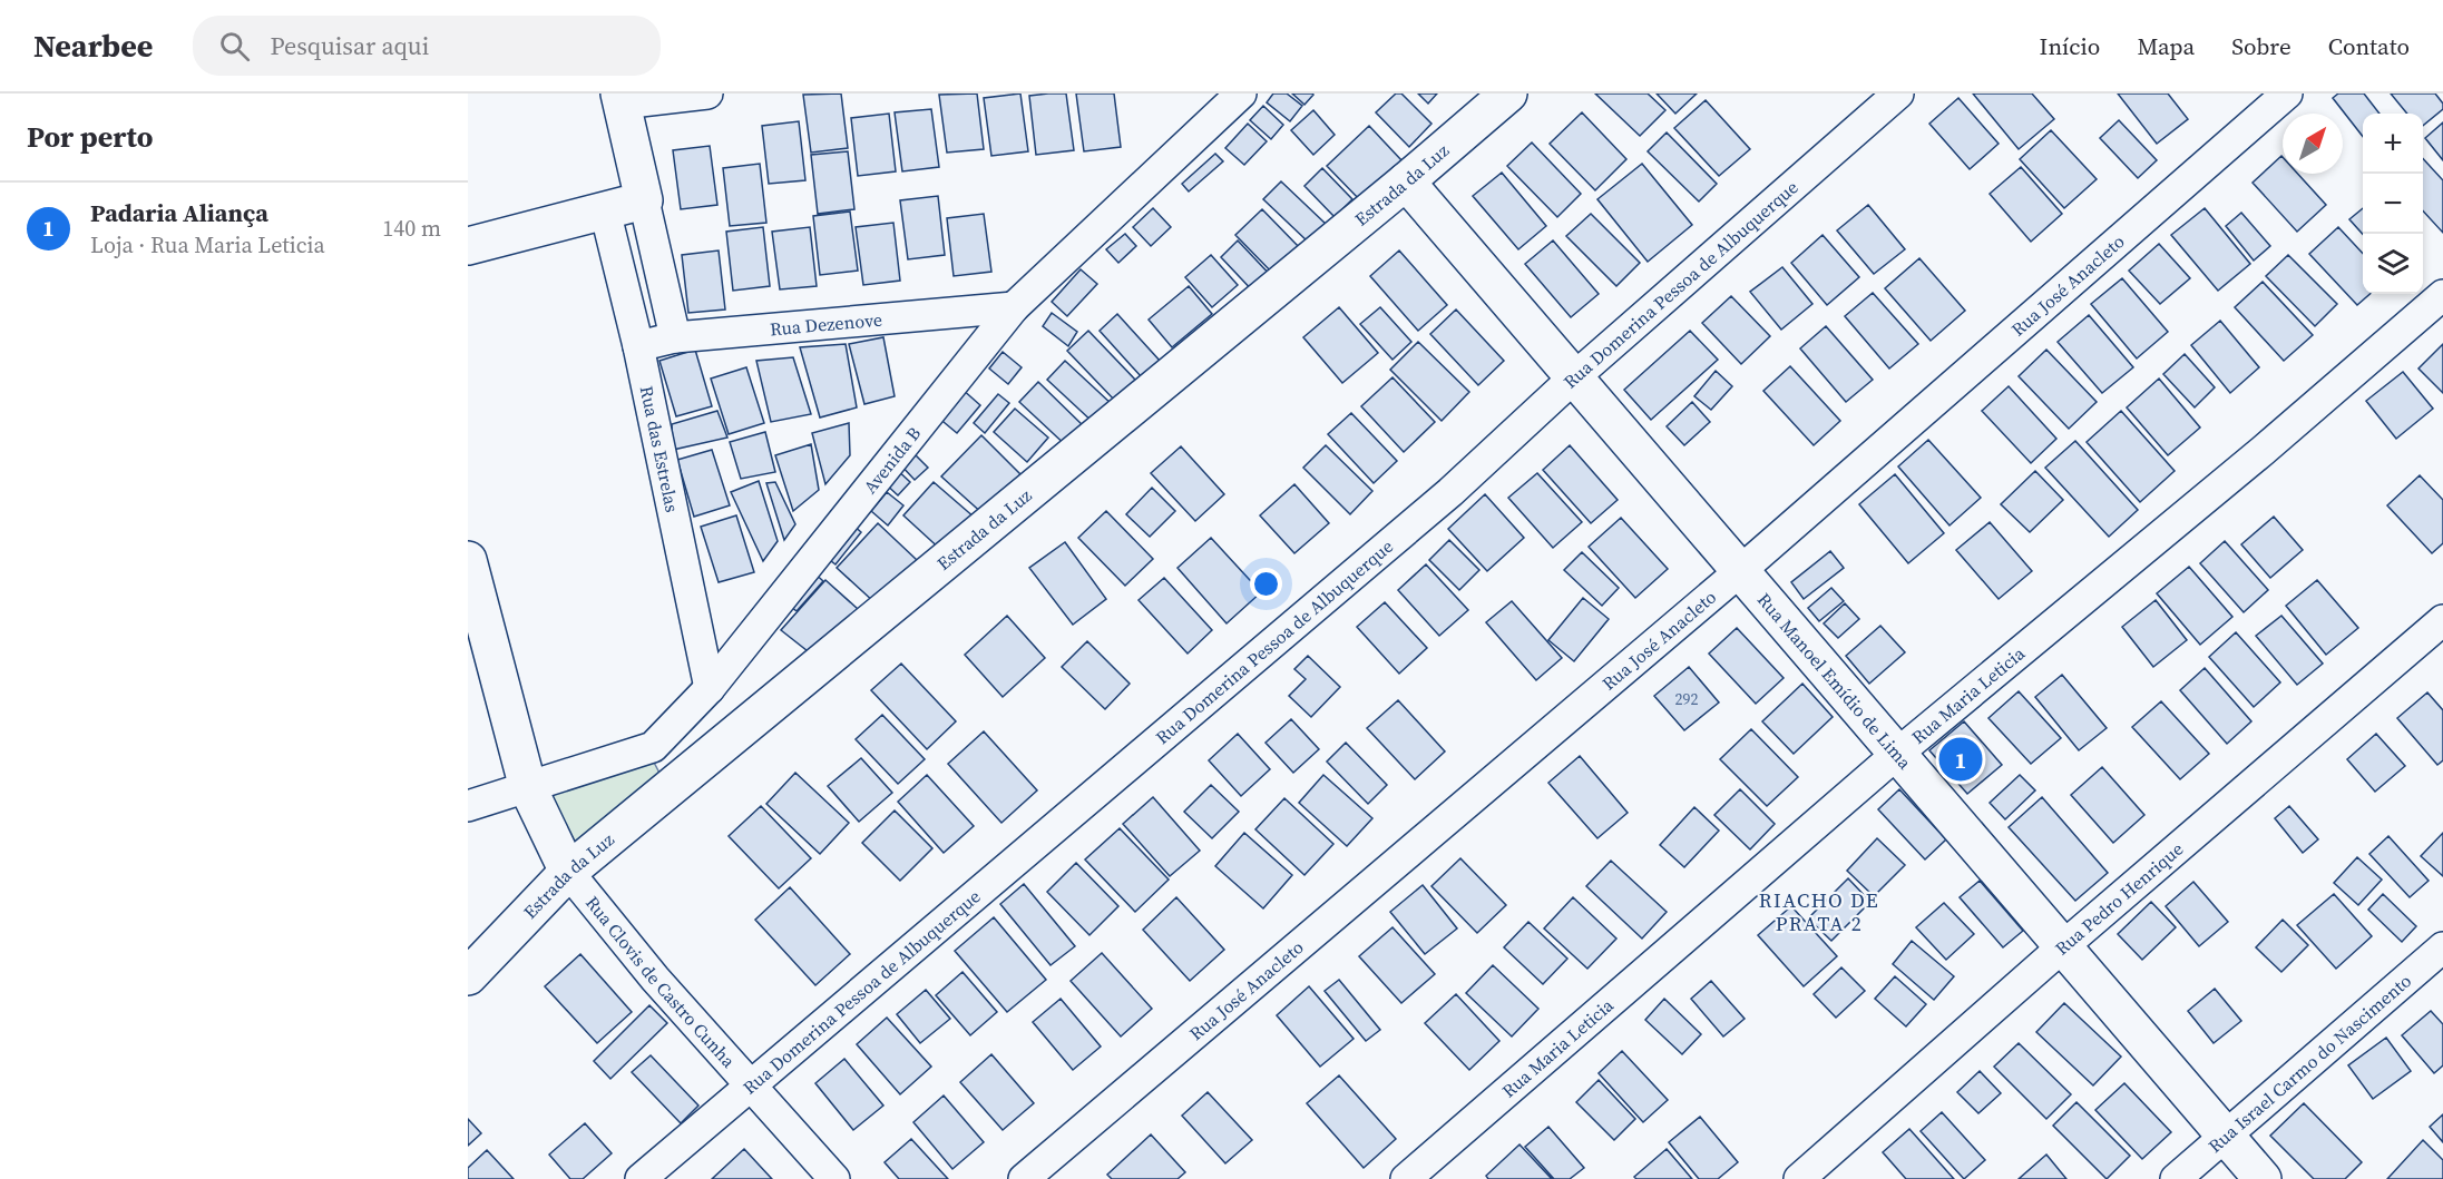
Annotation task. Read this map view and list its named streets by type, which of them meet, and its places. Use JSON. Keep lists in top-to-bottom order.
{
  "streets": {
    "street": [
      "Estrada da Luz",
      "Rua Domerina Pessoa de Albuquerque",
      "Rua José Anacleto",
      "Rua Dezenove",
      "Rua das Estrelas",
      "Avenida B",
      "Rua Manoel Emídio de Lima",
      "Rua Maria Leticia",
      "Rua Pedro Henrique",
      "Rua Clovis de Castro Cunha",
      "Rua Israel Carmo do Nascimento"
    ]
  },
  "crossings": [
    ["Estrada da Luz", "Rua Manoel Emídio de Lima"],
    ["Estrada da Luz", "Rua Clovis de Castro Cunha"],
    ["Rua Domerina Pessoa de Albuquerque", "Rua Manoel Emídio de Lima"],
    ["Rua Domerina Pessoa de Albuquerque", "Rua Clovis de Castro Cunha"],
    ["Rua José Anacleto", "Rua Manoel Emídio de Lima"],
    ["Rua Dezenove", "Rua das Estrelas"],
    ["Rua Dezenove", "Avenida B"],
    ["Rua das Estrelas", "Avenida B"],
    ["Rua Manoel Emídio de Lima", "Rua Maria Leticia"],
    ["Rua Manoel Emídio de Lima", "Rua Pedro Henrique"],
    ["Rua Manoel Emídio de Lima", "Rua Israel Carmo do Nascimento"]
  ],
  "districts": ["RIACHO DE PRATA 2"],
  "house_numbers": ["292"],
  "north": "top right",
  "page": {
    "header": "Nearbee",
    "search": "Pesquisar aqui",
    "nav": [
      "Início",
      "Mapa",
      "Sobre",
      "Contato"
    ],
    "heading": "Por perto",
    "map_buttons": ["+", "−"],
    "list": [
      {
        "mark": "1",
        "name": "Padaria Aliança",
        "note": "Loja · Rua Maria Leticia",
        "value": "140 m"
      }
    ],
    "pins": "1"
  }
}
